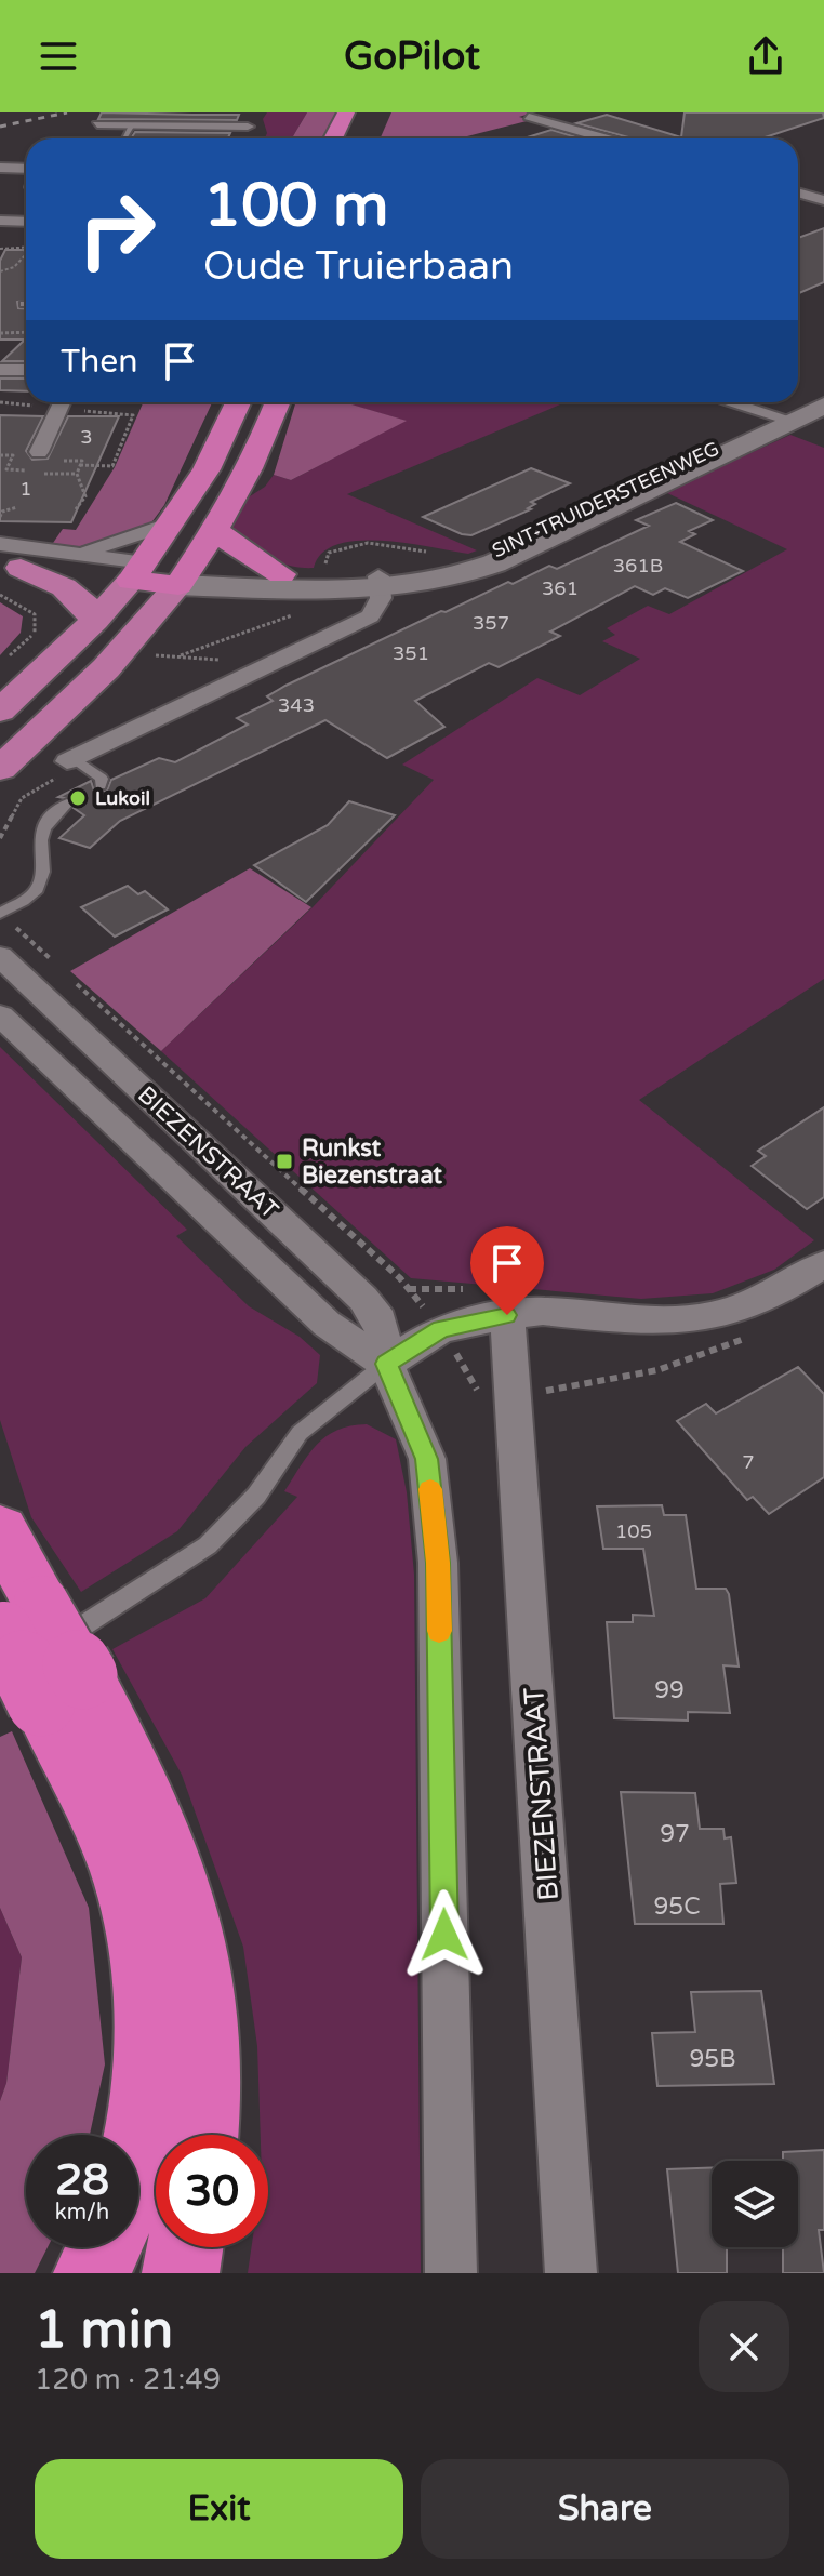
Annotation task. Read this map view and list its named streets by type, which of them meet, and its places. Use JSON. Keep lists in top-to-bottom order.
{
  "streets": {
    "highway": ["SINT-TRUIDERSTEENWEG"],
    "street": ["BIEZENSTRAAT"]
  },
  "places": {
    "other": ["Lukoil"],
    "transit": ["Runkst Biezenstraat"]
  },
  "house_numbers": [
    "3",
    "1",
    "361B",
    "361",
    "357",
    "351",
    "343",
    "7",
    "105",
    "99",
    "97",
    "95C",
    "95B"
  ],
  "page": {
    "header": "GoPilot",
    "turn": ["100 m", "Oude Truierbaan"],
    "then": "Then",
    "speed": "28 km/h",
    "limit": "30",
    "heading": ["1 min", "120 m · 21:49"],
    "buttons": ["Exit", "Share"]
  }
}
